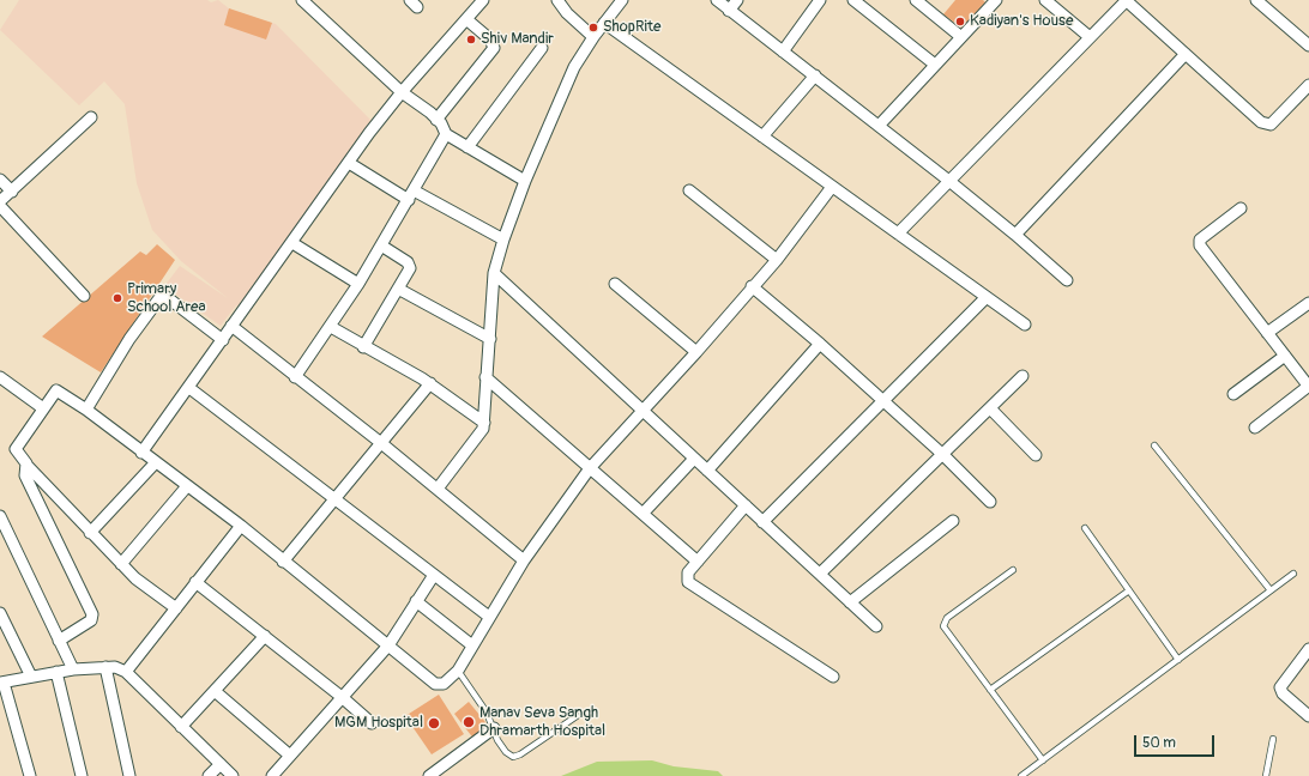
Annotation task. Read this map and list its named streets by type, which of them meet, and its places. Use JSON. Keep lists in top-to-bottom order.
{
  "places": [
    "Kadiyan's House",
    "ShopRite",
    "Shiv Mandir",
    "Primary School Area",
    "Manav Seva Sangh Dhramarth Hospital",
    "MGM Hospital"
  ],
  "scale_bar": "50 m"
}
